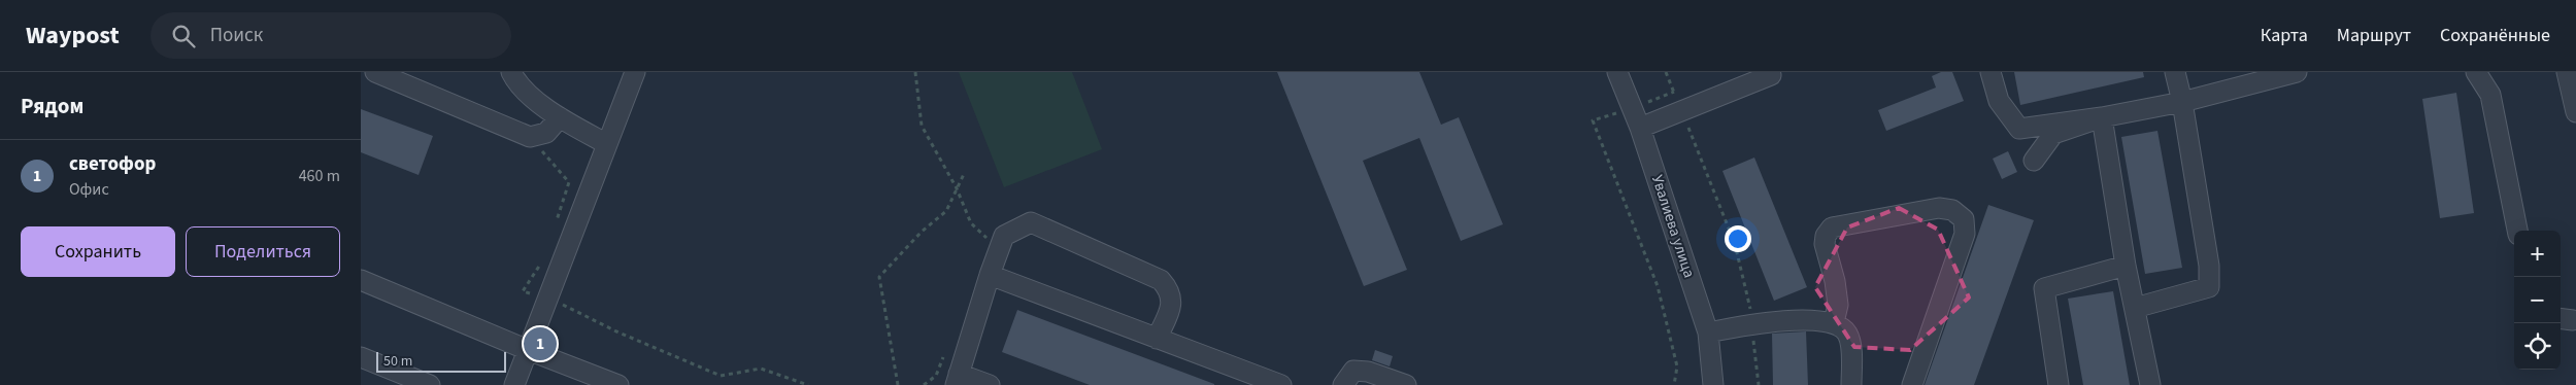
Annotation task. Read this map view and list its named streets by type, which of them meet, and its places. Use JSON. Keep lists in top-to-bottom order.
{
  "streets": {
    "street": ["Увалиева улица"]
  },
  "scale_bar": "50 m",
  "page": {
    "header": "Waypost",
    "search": "Поиск",
    "nav": ["Карта", "Маршрут", "Сохранённые"],
    "heading": "Рядом",
    "list": [
      {
        "mark": "1",
        "name": "светофор",
        "note": "Офис",
        "value": "460 m"
      }
    ],
    "buttons": ["Сохранить", "Поделиться"],
    "map_buttons": ["+", "−"],
    "pins": "1",
    "scale": "50 m"
  }
}
